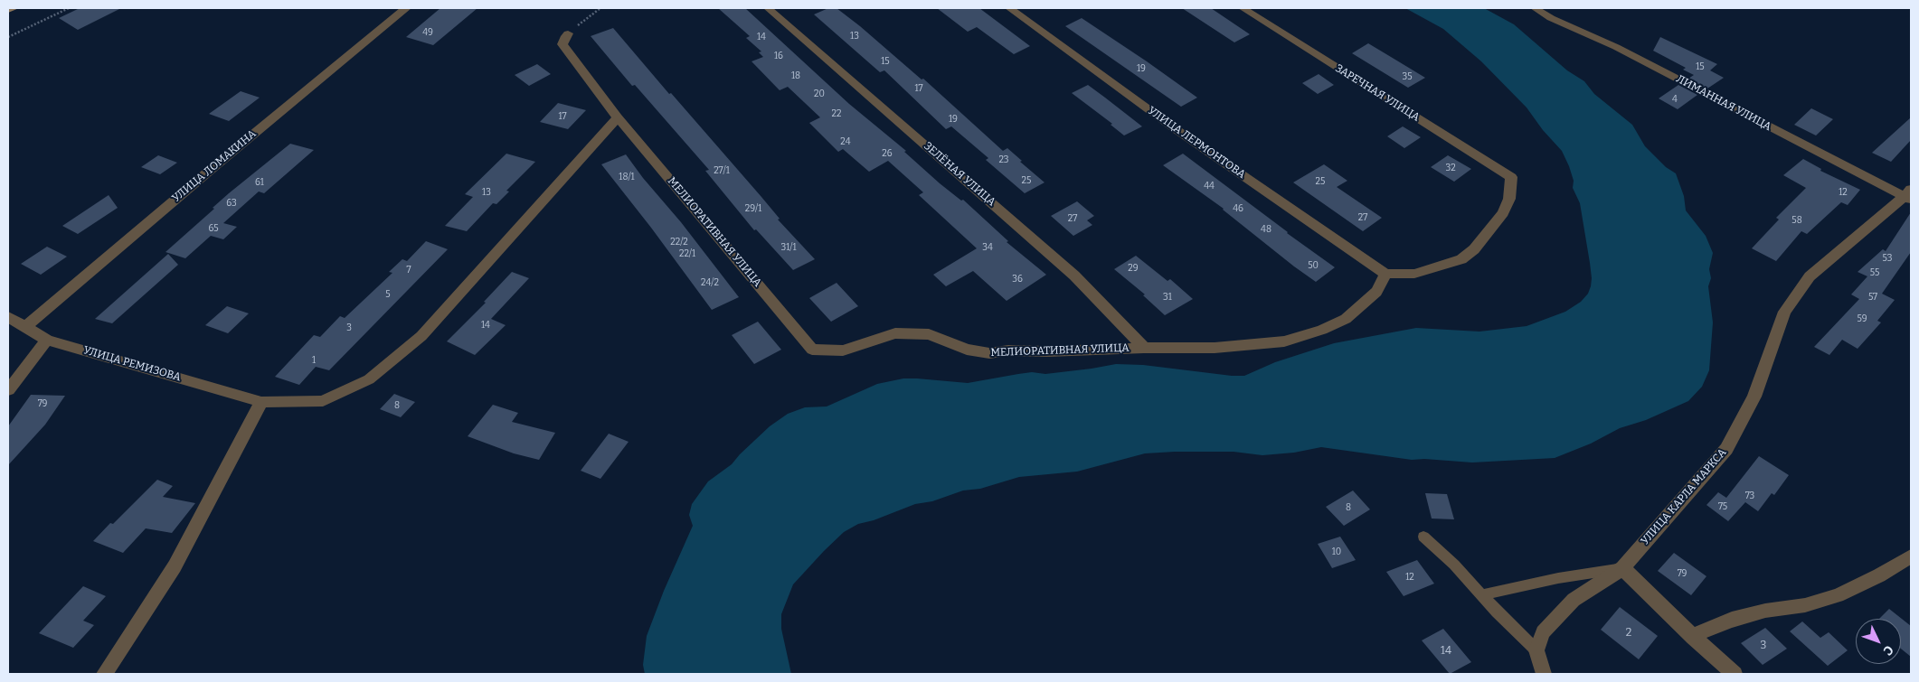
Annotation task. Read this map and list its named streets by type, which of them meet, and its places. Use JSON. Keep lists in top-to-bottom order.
{
  "streets": {
    "street": [
      "ЗАРЕЧНАЯ УЛИЦА",
      "ЛИМАННАЯ УЛИЦА",
      "УЛИЦА ЛЕРМОНТОВА",
      "УЛИЦА ЛОМАКИНА",
      "ЗЕЛЁНАЯ УЛИЦА",
      "МЕЛИОРАТИВНАЯ УЛИЦА",
      "УЛИЦА РЕМИЗОВА",
      "УЛИЦА КАРЛА МАРКСА"
    ]
  },
  "crossings": [
    ["ЗАРЕЧНАЯ УЛИЦА", "УЛИЦА ЛЕРМОНТОВА"],
    ["ЗАРЕЧНАЯ УЛИЦА", "МЕЛИОРАТИВНАЯ УЛИЦА"],
    ["ЛИМАННАЯ УЛИЦА", "УЛИЦА КАРЛА МАРКСА"],
    ["УЛИЦА ЛЕРМОНТОВА", "МЕЛИОРАТИВНАЯ УЛИЦА"],
    ["УЛИЦА ЛОМАКИНА", "УЛИЦА РЕМИЗОВА"],
    ["ЗЕЛЁНАЯ УЛИЦА", "МЕЛИОРАТИВНАЯ УЛИЦА"]
  ],
  "house_numbers": [
    "49",
    "13",
    "14",
    "16",
    "15",
    "15",
    "19",
    "18",
    "35",
    "17",
    "20",
    "4",
    "22",
    "17",
    "19",
    "24",
    "26",
    "23",
    "32",
    "27/1",
    "18/1",
    "25",
    "25",
    "61",
    "44",
    "13",
    "12",
    "63",
    "29/1",
    "46",
    "27",
    "27",
    "58",
    "65",
    "48",
    "22/2",
    "31/1",
    "34",
    "22/1",
    "53",
    "50",
    "29",
    "7",
    "55",
    "36",
    "24/2",
    "5",
    "31",
    "57",
    "59",
    "14",
    "3",
    "1",
    "79",
    "8",
    "73",
    "75",
    "8",
    "10",
    "79",
    "12",
    "2",
    "3",
    "14"
  ],
  "north": "bottom right"
}
